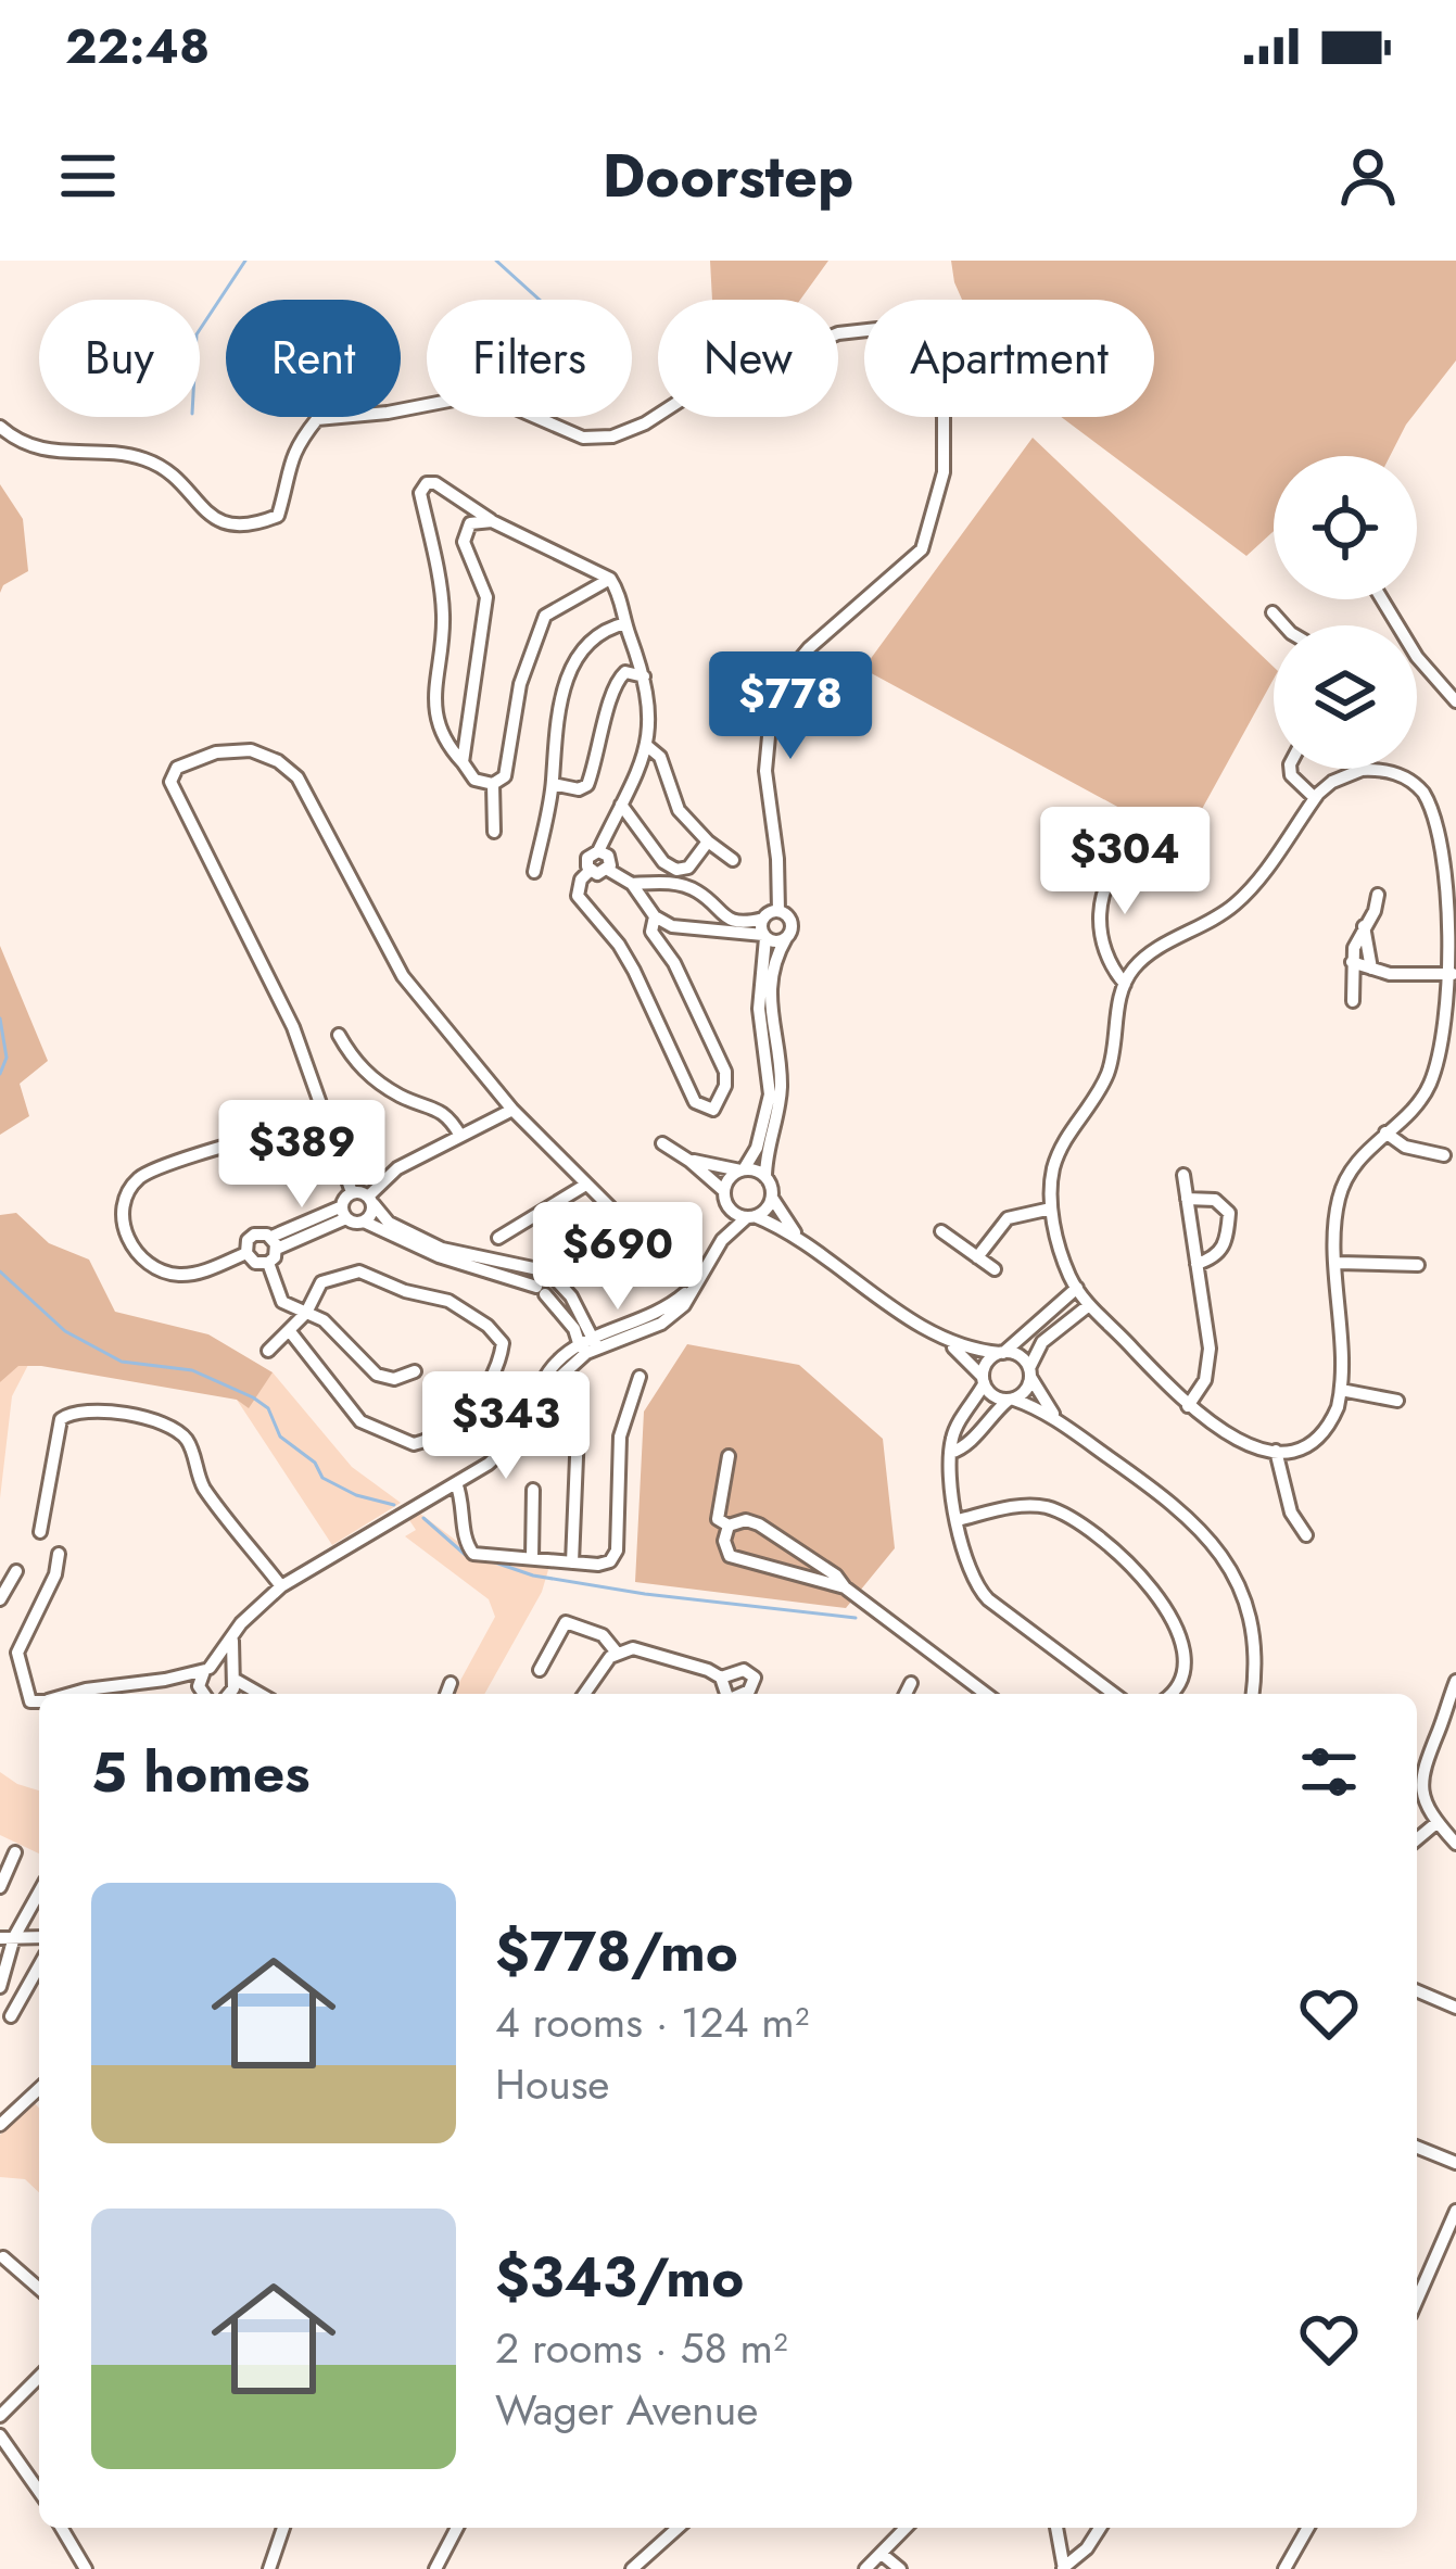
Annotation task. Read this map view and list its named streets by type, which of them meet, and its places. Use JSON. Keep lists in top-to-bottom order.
{
  "page": {
    "status": "22:48",
    "header": "Doorstep",
    "chip": [
      "Buy",
      "Rent",
      "Filters",
      "New",
      "Apartment"
    ],
    "price": [
      "$778",
      "$304",
      "$389",
      "$690",
      "$343"
    ],
    "heading": "5 homes",
    "list": [
      {
        "name": "$778/mo",
        "note": "4 rooms · 124 m² · House"
      },
      {
        "name": "$343/mo",
        "note": "2 rooms · 58 m² · Wager Avenue"
      }
    ]
  }
}
